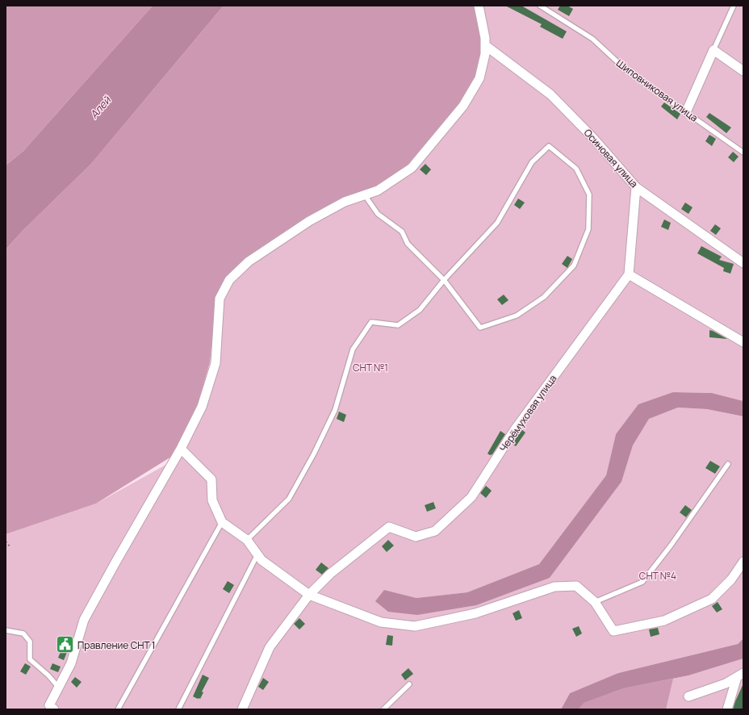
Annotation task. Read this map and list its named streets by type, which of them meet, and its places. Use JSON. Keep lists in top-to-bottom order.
{
  "streets": {
    "street": ["Осиновая улица", "Черёмуховая улица"],
    "lane": ["Шиповниковая улица"]
  },
  "water": ["Алей"],
  "parks": ["СНТ №1", "СНТ №4"],
  "places": {
    "public building": ["Правление СНТ 1"]
  }
}
